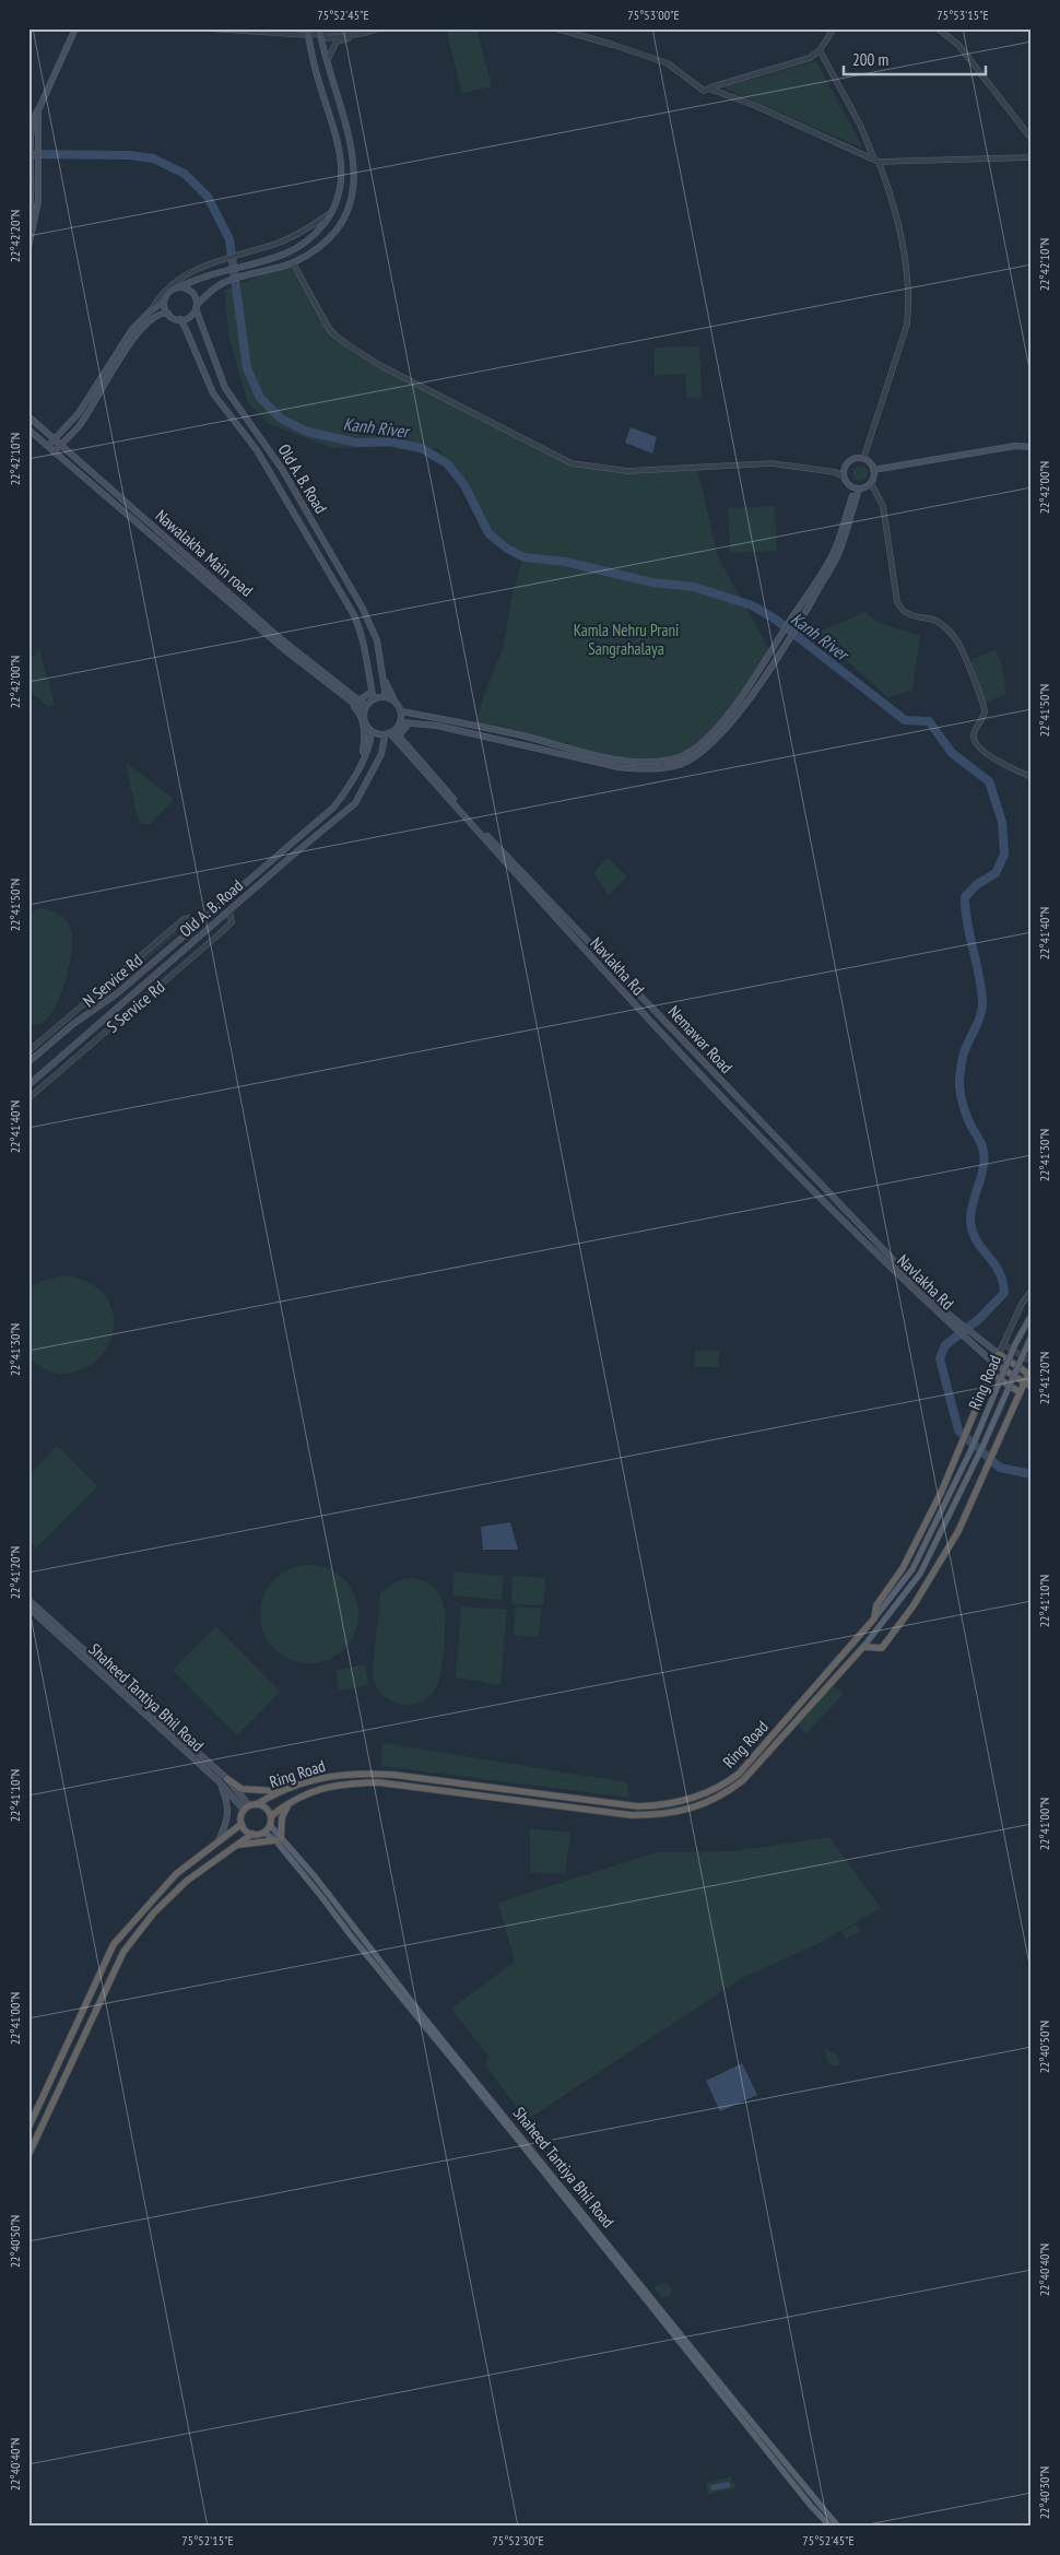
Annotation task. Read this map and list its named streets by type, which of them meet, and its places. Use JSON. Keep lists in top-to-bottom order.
{
  "streets": {
    "highway": ["Ring Road"],
    "main road": [
      "Old A. B. Road",
      "Nawalakha Main road",
      "Navlakha Rd",
      "Nemawar Road",
      "Shaheed Tantiya Bhil Road"
    ],
    "street": ["N Service Rd", "S Service Rd"]
  },
  "crossings": [
    ["Old A. B. Road", "Nawalakha Main road"],
    ["Old A. B. Road", "Navlakha Rd"],
    ["Old A. B. Road", "N Service Rd"],
    ["Old A. B. Road", "S Service Rd"],
    ["Old A. B. Road", "Nemawar Road"],
    ["Nawalakha Main road", "Navlakha Rd"],
    ["Nawalakha Main road", "Nemawar Road"],
    ["Navlakha Rd", "Nemawar Road"],
    ["Ring Road", "Shaheed Tantiya Bhil Road"]
  ],
  "water": ["Kanh River"],
  "parks": ["Kamla Nehru Prani Sangrahalaya"],
  "scale_bar": "200 m",
  "coordinates": [
    "75°52'45\"E",
    "75°53'00\"E",
    "75°53'15\"E",
    "22°42'20\"N",
    "22°42'10\"N",
    "22°42'00\"N",
    "22°41'50\"N",
    "22°41'40\"N",
    "22°41'30\"N",
    "22°41'20\"N",
    "22°41'10\"N",
    "22°41'00\"N",
    "22°40'50\"N",
    "22°40'40\"N",
    "22°40'30\"N",
    "75°52'15\"E",
    "75°52'30\"E"
  ]
}
